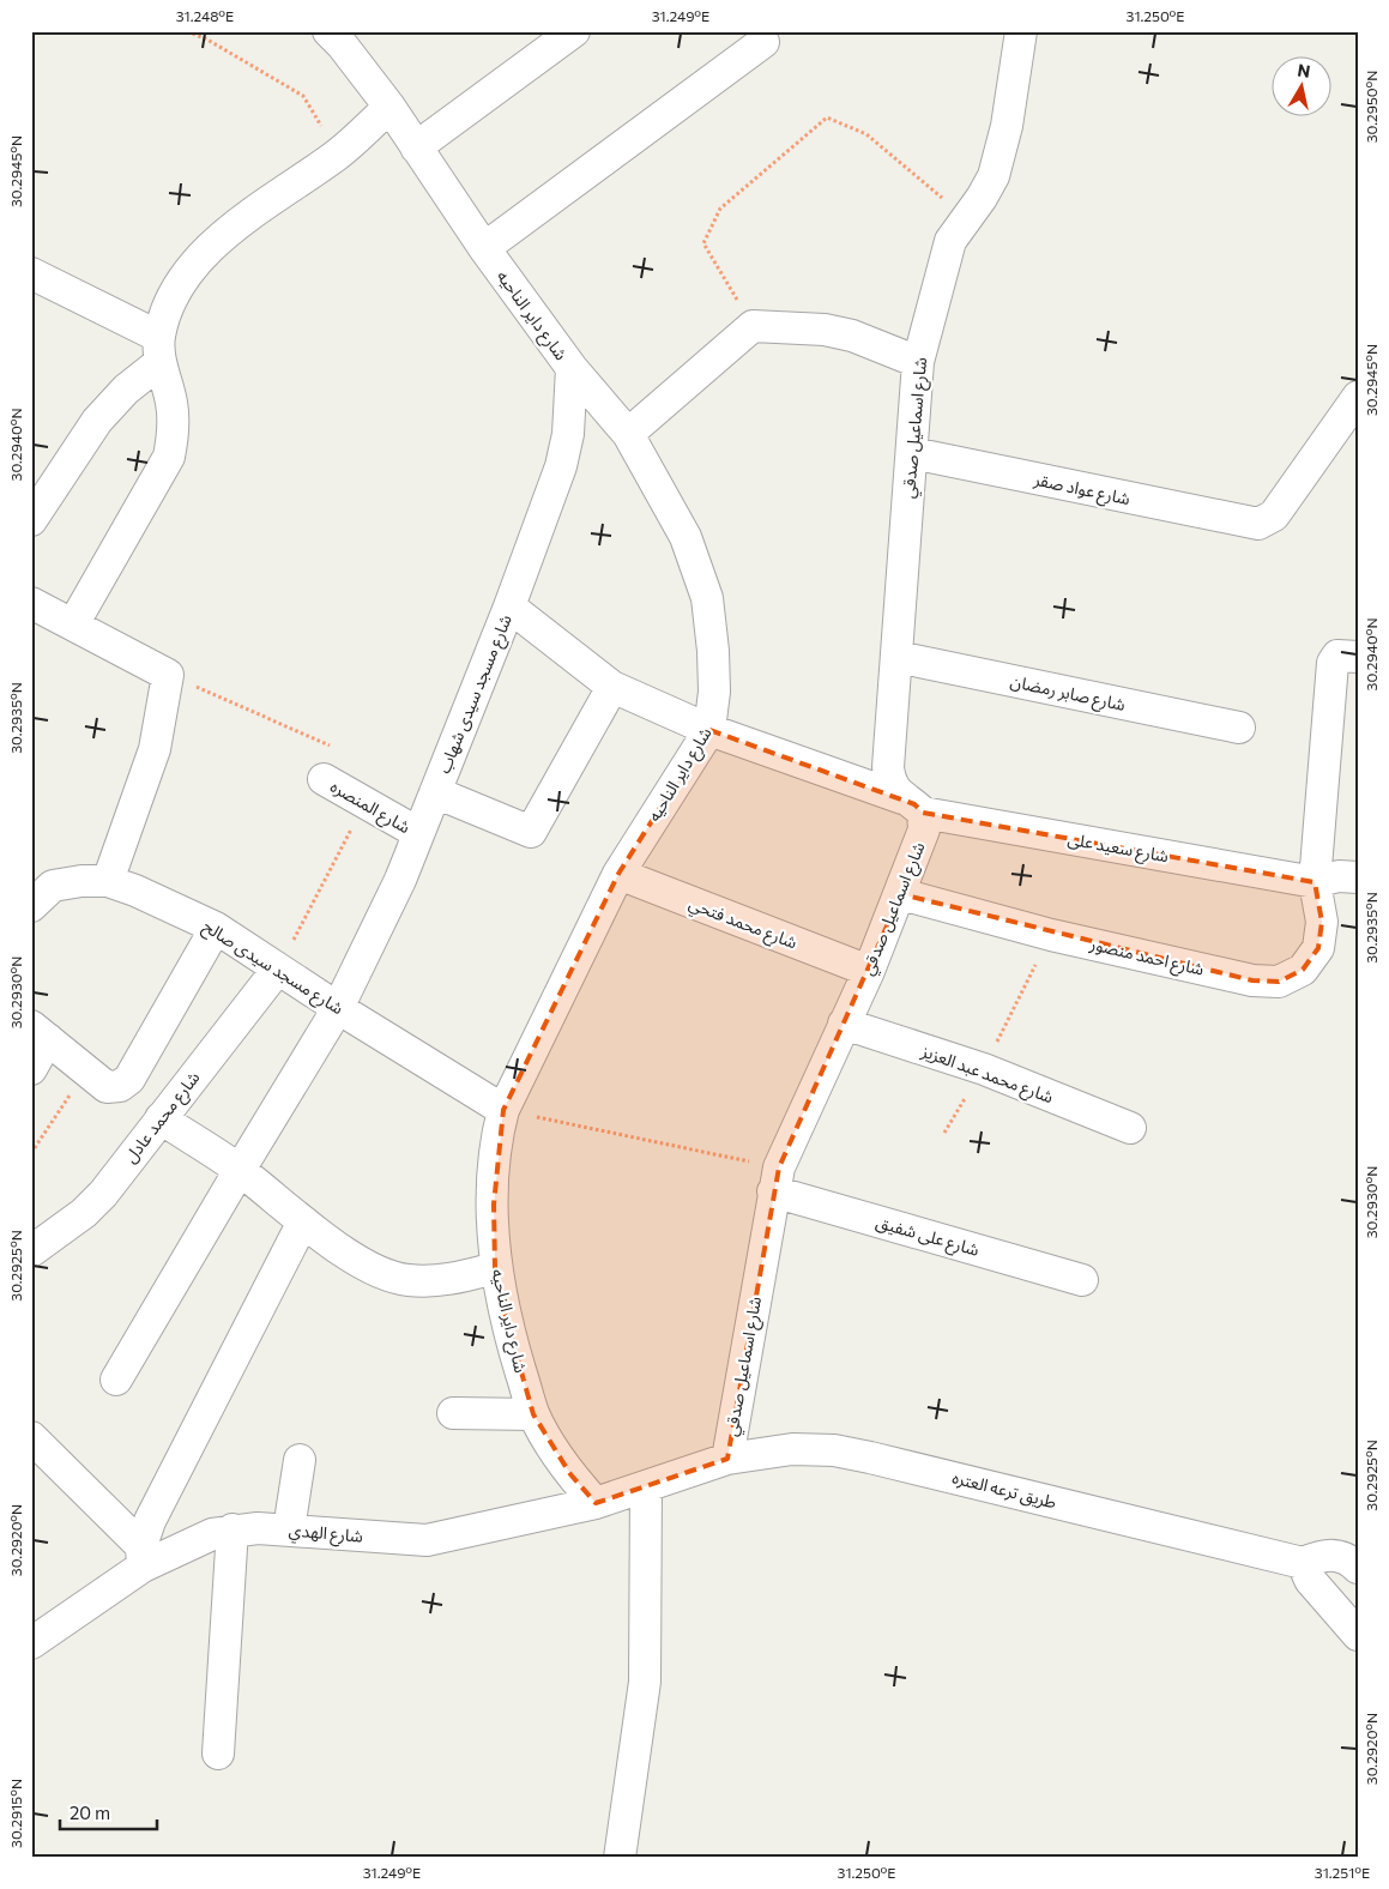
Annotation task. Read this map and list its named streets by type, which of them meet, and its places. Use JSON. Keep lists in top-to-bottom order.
{
  "streets": {
    "street": [
      "شارع داير الناحيه",
      "شارع اسماعيل صدقي",
      "شارع عواد صقر",
      "شارع صابر رمضان",
      "شارع مسجد سيدى شهاب",
      "شارع المنصره",
      "شارع سعيد على",
      "شارع محمد فتحي",
      "شارع احمد منصور",
      "شارع مسجد سيدى صالح",
      "شارع محمد عبد العزيز",
      "شارع محمد عادل",
      "شارع على شفيق",
      "طريق ترعه العتره",
      "شارع الهدي"
    ]
  },
  "crossings": [
    ["شارع داير الناحيه", "شارع مسجد سيدى شهاب"],
    ["شارع داير الناحيه", "شارع سعيد على"],
    ["شارع داير الناحيه", "شارع محمد فتحي"],
    ["شارع داير الناحيه", "شارع مسجد سيدى صالح"],
    ["شارع داير الناحيه", "شارع الهدي"],
    ["شارع اسماعيل صدقي", "شارع عواد صقر"],
    ["شارع اسماعيل صدقي", "شارع صابر رمضان"],
    ["شارع اسماعيل صدقي", "شارع سعيد على"],
    ["شارع اسماعيل صدقي", "شارع محمد فتحي"],
    ["شارع اسماعيل صدقي", "شارع احمد منصور"],
    ["شارع اسماعيل صدقي", "شارع محمد عبد العزيز"],
    ["شارع اسماعيل صدقي", "شارع على شفيق"],
    ["شارع اسماعيل صدقي", "طريق ترعه العتره"],
    ["شارع مسجد سيدى شهاب", "شارع المنصره"],
    ["شارع مسجد سيدى شهاب", "شارع سعيد على"],
    ["شارع مسجد سيدى شهاب", "شارع مسجد سيدى صالح"],
    ["شارع سعيد على", "شارع احمد منصور"],
    ["شارع مسجد سيدى صالح", "شارع محمد عادل"],
    ["طريق ترعه العتره", "شارع الهدي"]
  ],
  "scale_bar": "20 m",
  "north": "top",
  "coordinates": [
    "31.248°E",
    "31.249°E",
    "31.250°E",
    "30.2950°N",
    "30.2945°N",
    "30.2940°N",
    "30.2935°N",
    "30.2930°N",
    "30.2925°N",
    "30.2920°N",
    "30.2915°N",
    "31.251°E"
  ]
}
